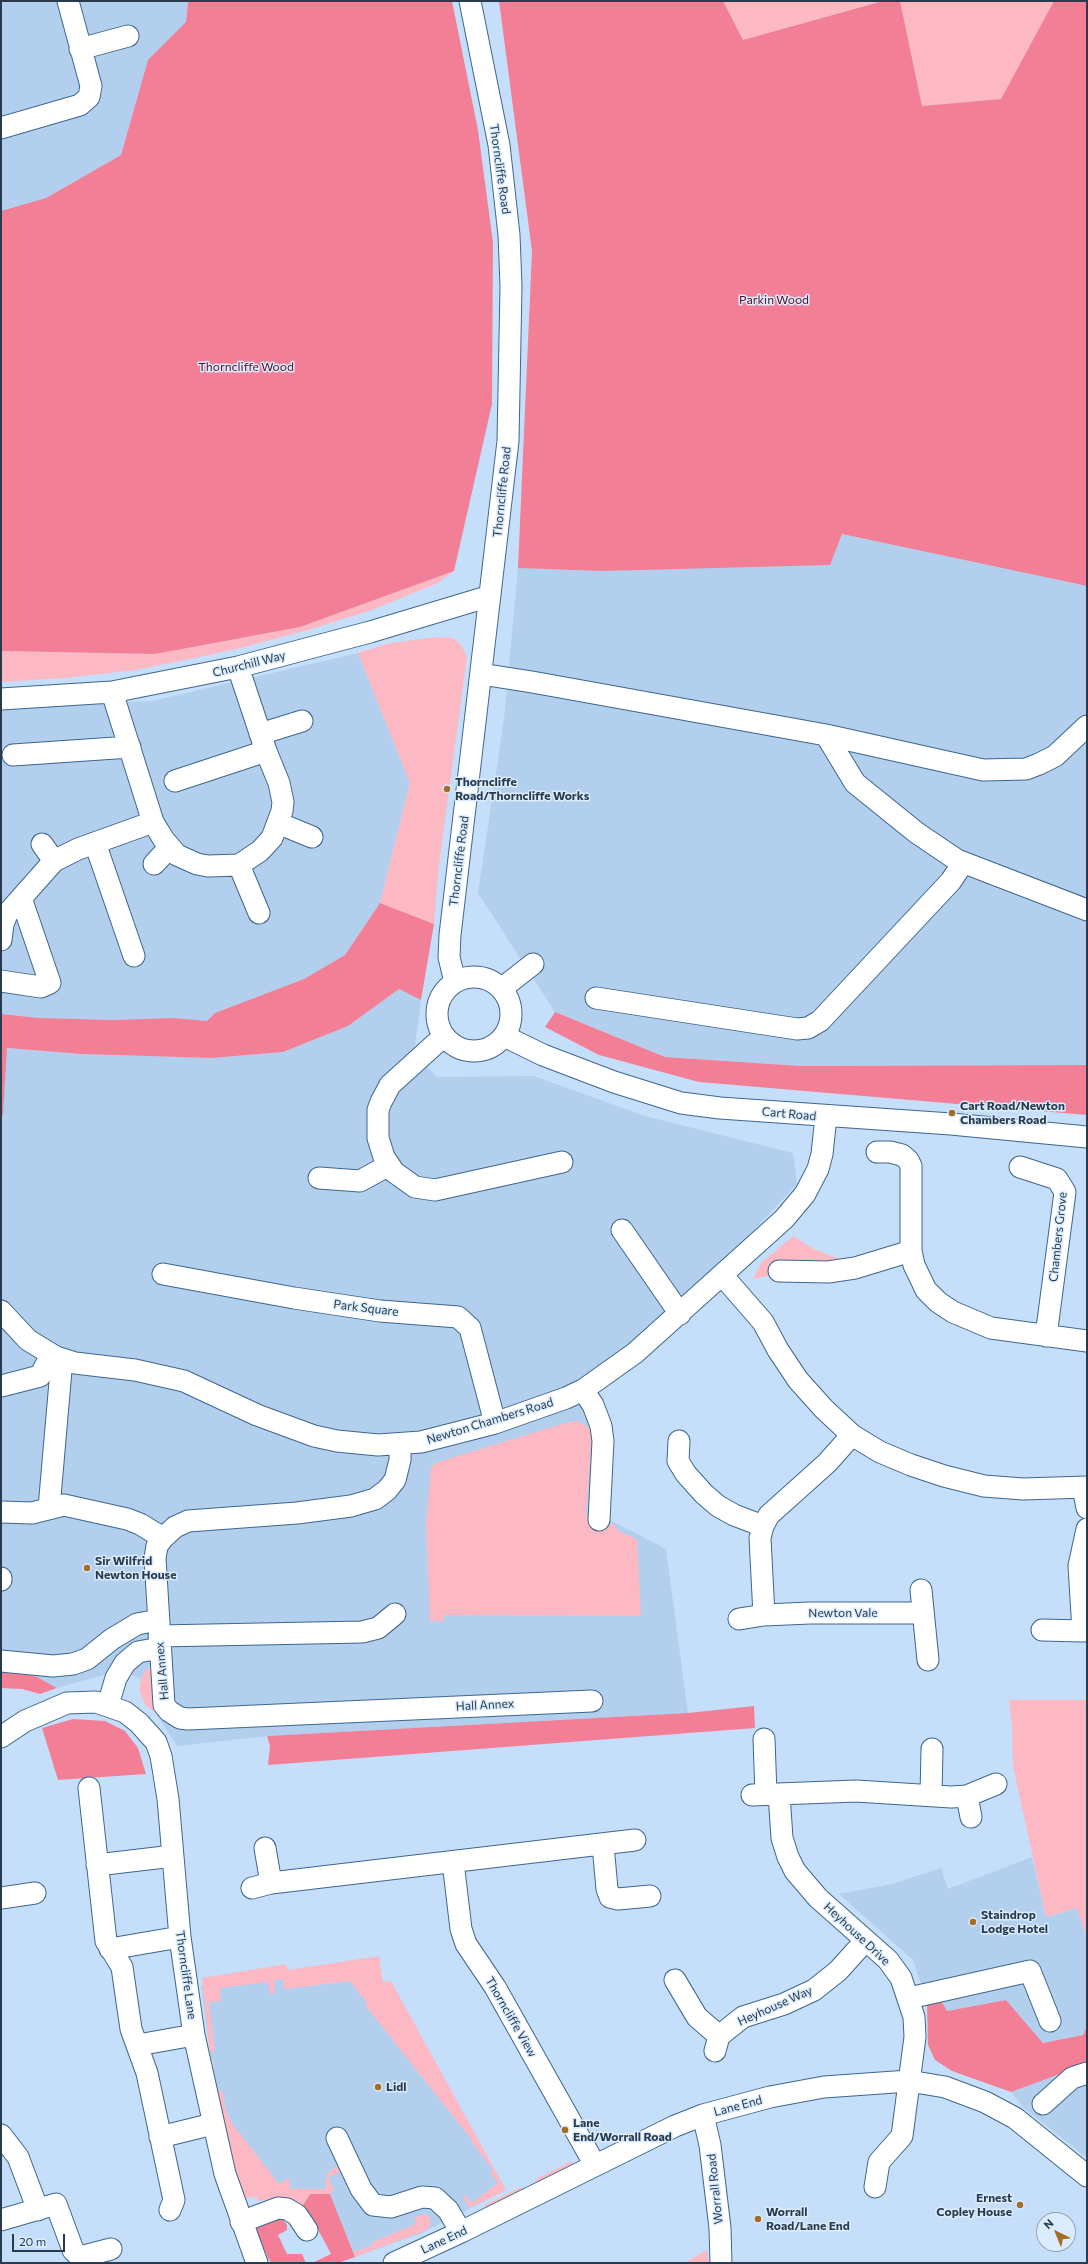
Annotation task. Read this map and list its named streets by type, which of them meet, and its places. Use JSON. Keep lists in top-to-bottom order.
{
  "streets": {
    "street": [
      "Thorncliffe Road",
      "Churchill Way",
      "Cart Road",
      "Chambers Grove",
      "Park Square",
      "Newton Chambers Road",
      "Newton Vale",
      "Hall Annex",
      "Heyhouse Drive",
      "Thorncliffe Lane",
      "Heyhouse Way",
      "Thorncliffe View",
      "Lane End",
      "Worrall Road"
    ]
  },
  "crossings": [
    ["Thorncliffe Road", "Churchill Way"],
    ["Thorncliffe Road", "Cart Road"],
    ["Cart Road", "Newton Chambers Road"],
    ["Park Square", "Newton Chambers Road"],
    ["Newton Chambers Road", "Hall Annex"],
    ["Heyhouse Drive", "Heyhouse Way"],
    ["Heyhouse Drive", "Lane End"],
    ["Thorncliffe View", "Lane End"],
    ["Lane End", "Worrall Road"]
  ],
  "parks": ["Parkin Wood", "Thorncliffe Wood"],
  "places": [
    "Thorncliffe Road/Thorncliffe Works",
    "Cart Road/Newton Chambers Road",
    "Sir Wilfrid Newton House",
    "Staindrop Lodge Hotel",
    "Lidl",
    "Lane End/Worrall Road",
    "Ernest Copley House",
    "Worrall Road/Lane End"
  ],
  "scale_bar": "20 m",
  "north": "top left"
}
